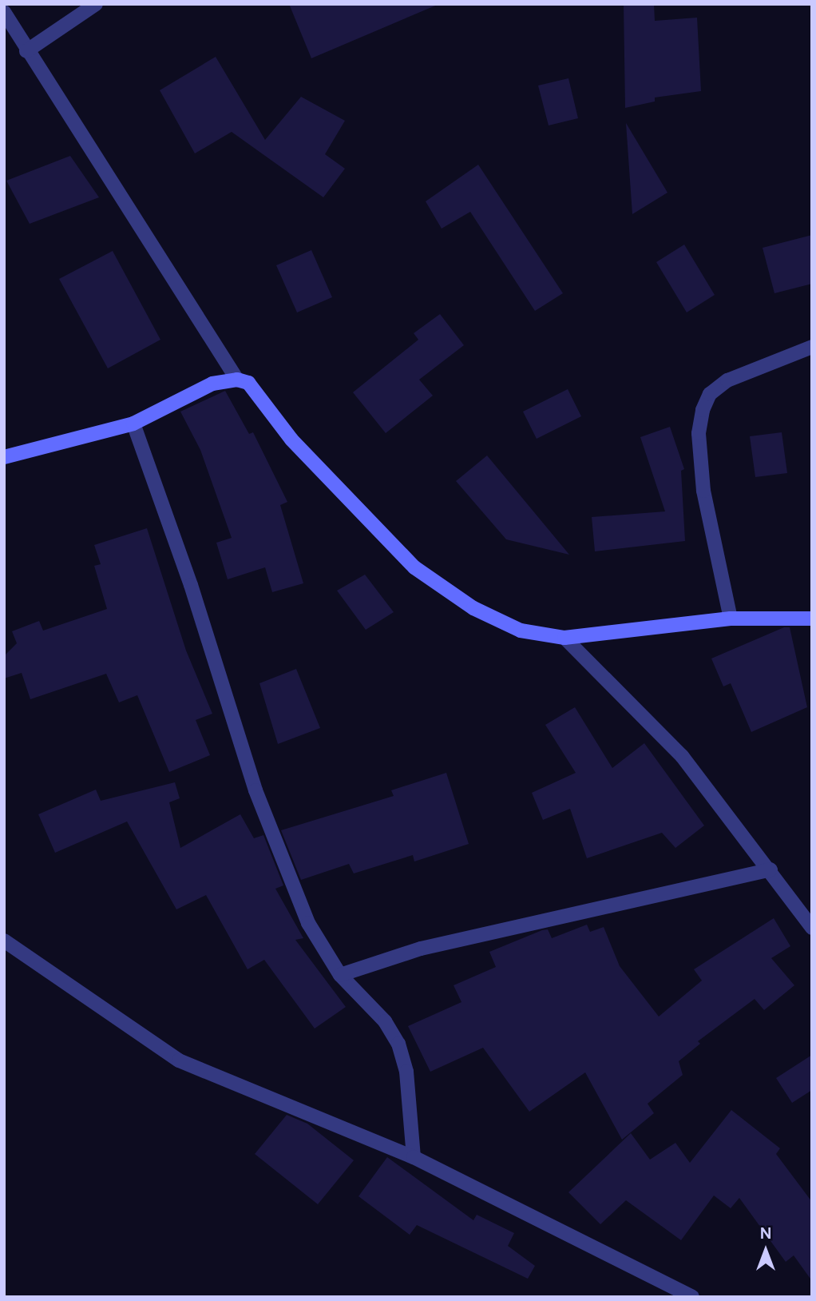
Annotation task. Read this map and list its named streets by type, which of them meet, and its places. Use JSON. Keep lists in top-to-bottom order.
{
  "north": "top"
}
